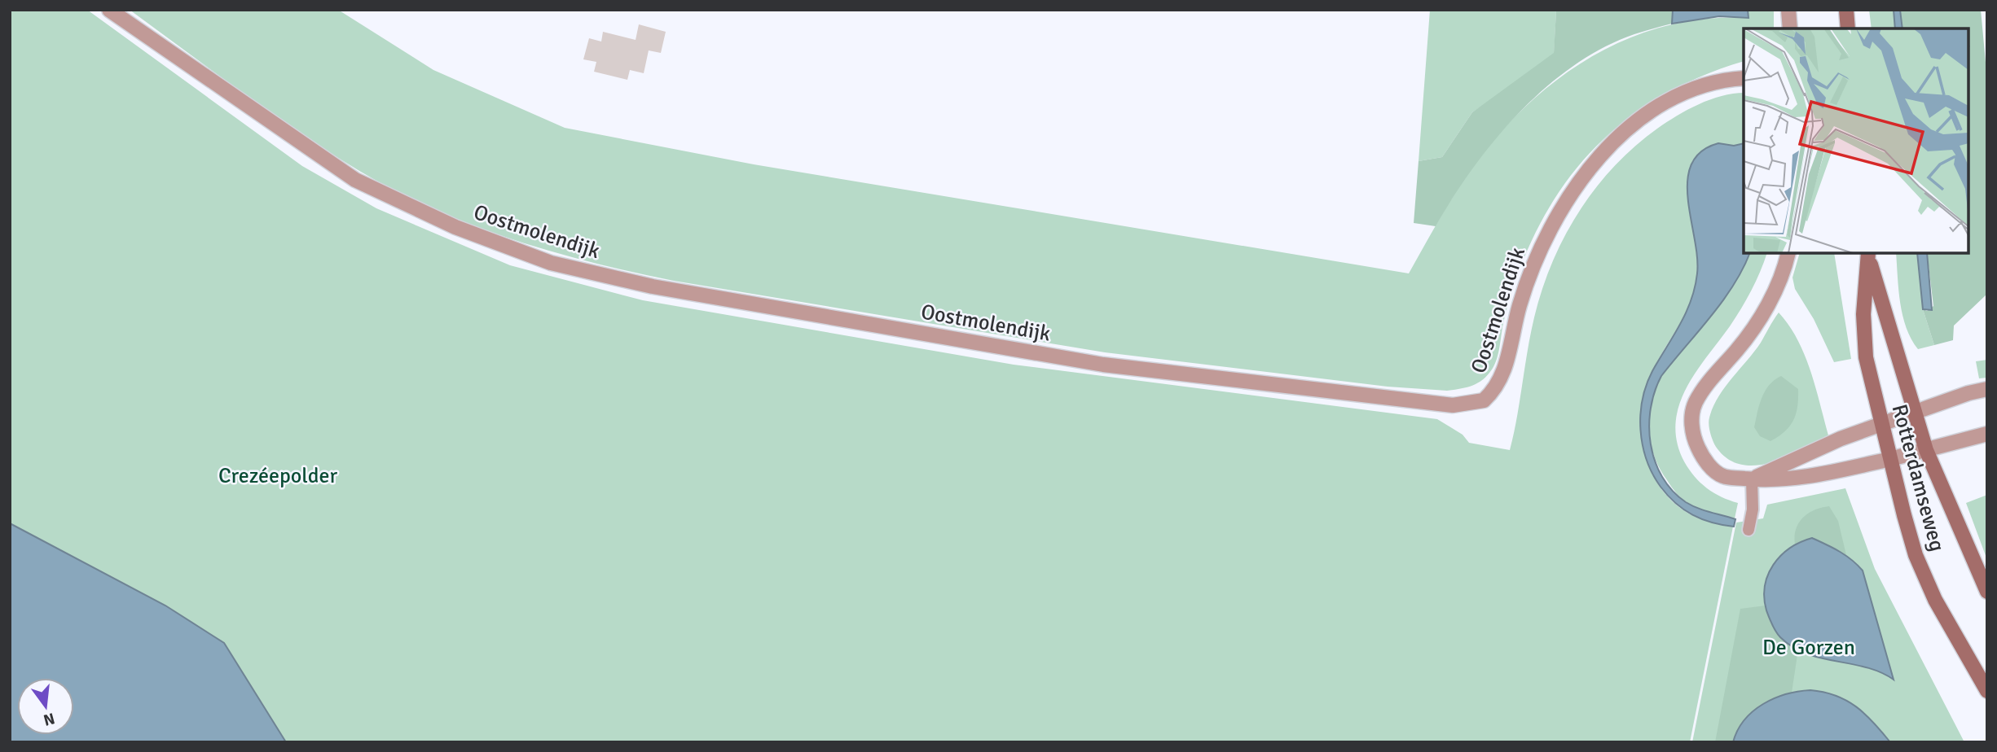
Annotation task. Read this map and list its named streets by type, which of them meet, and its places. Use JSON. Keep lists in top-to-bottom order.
{
  "streets": {
    "main road": ["Rotterdamseweg"],
    "street": ["Oostmolendijk"]
  },
  "parks": ["Crezéepolder", "De Gorzen"],
  "north": "bottom"
}
